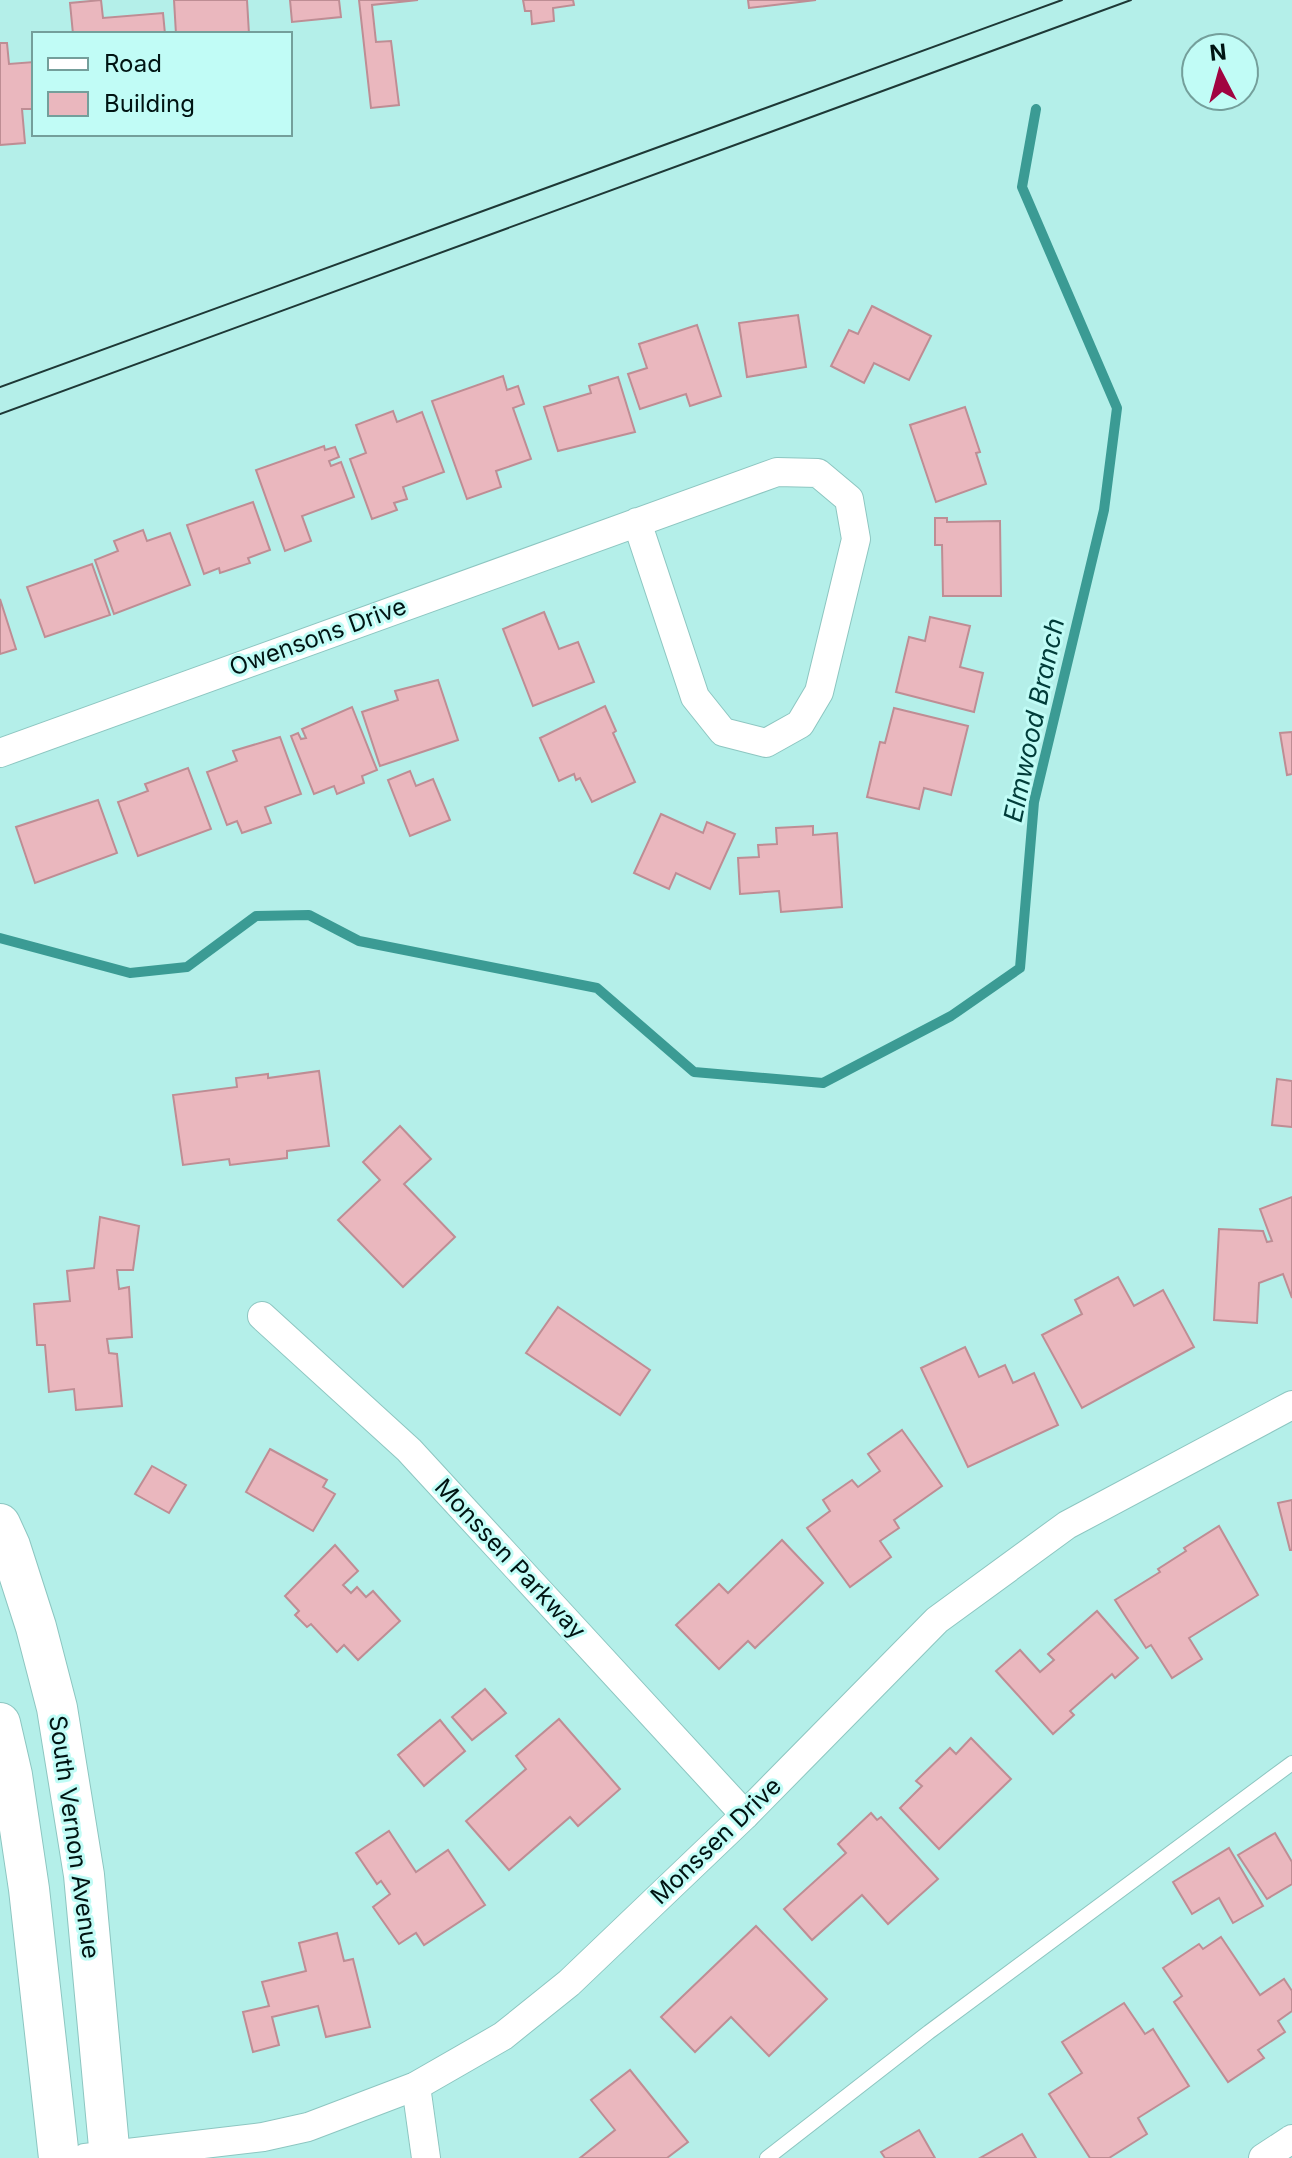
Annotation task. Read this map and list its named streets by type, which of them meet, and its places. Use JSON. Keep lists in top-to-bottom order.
{
  "streets": {
    "main road": ["South Vernon Avenue"],
    "street": ["Owensons Drive", "Monssen Parkway", "Monssen Drive"]
  },
  "crossings": [
    ["Monssen Parkway", "Monssen Drive"],
    ["South Vernon Avenue", "Monssen Drive"]
  ],
  "water": ["Elmwood Branch"],
  "legend": ["Road", "Building"],
  "north": "top"
}
